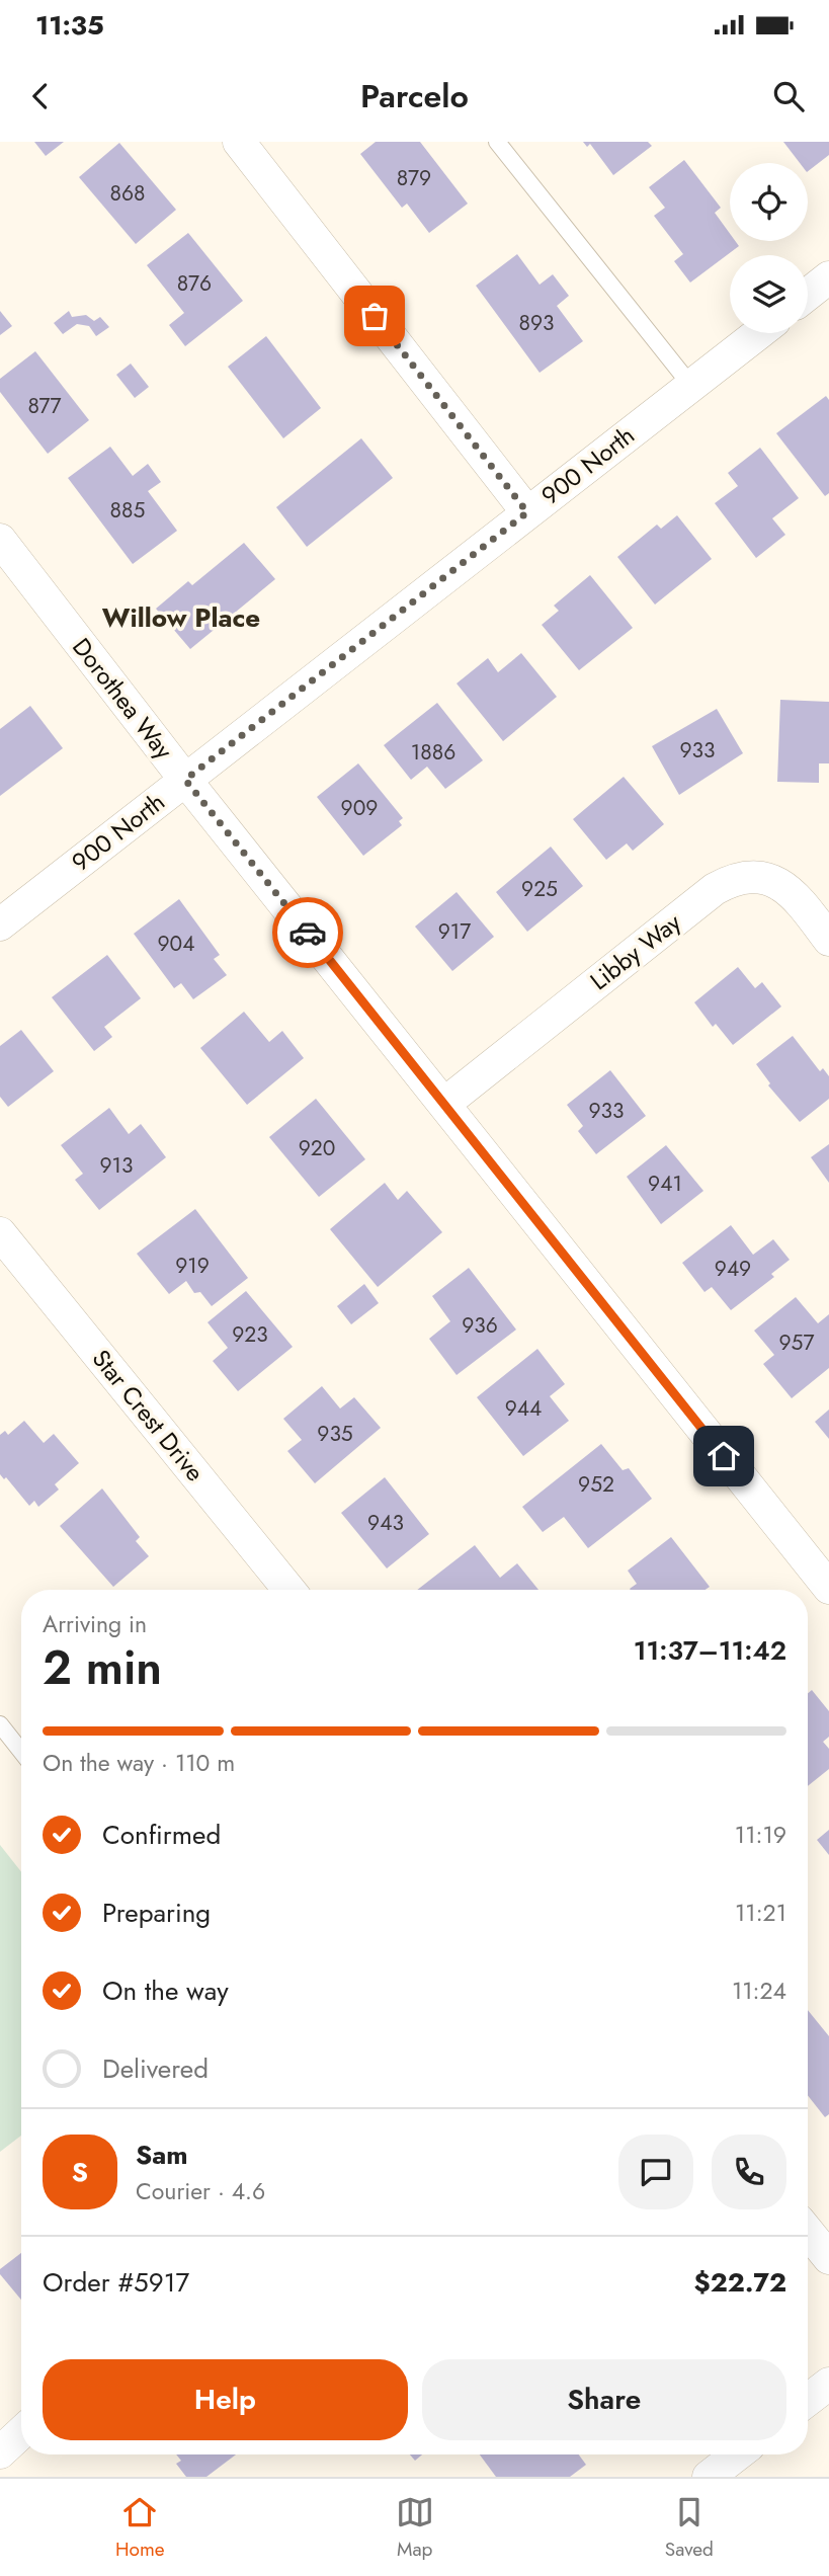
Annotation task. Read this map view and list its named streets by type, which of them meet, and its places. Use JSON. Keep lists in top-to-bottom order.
{
  "streets": {
    "street": [
      "900 North",
      "Dorothea Way",
      "Libby Way",
      "Star Crest Drive"
    ]
  },
  "crossings": [
    ["900 North", "Dorothea Way"],
    ["Dorothea Way", "Libby Way"]
  ],
  "districts": ["Willow Place"],
  "house_numbers": [
    "879",
    "868",
    "876",
    "893",
    "877",
    "885",
    "933",
    "1886",
    "909",
    "925",
    "917",
    "904",
    "933",
    "920",
    "913",
    "941",
    "919",
    "949",
    "936",
    "923",
    "957",
    "944",
    "935",
    "952",
    "943"
  ],
  "page": {
    "status": "11:35",
    "header": "Parcelo",
    "heading": ["2 min", "Arriving in", "11:37–11:42"],
    "panel": [
      "Sam",
      "Courier · 4.6",
      "Order #5917",
      "$22.72"
    ],
    "bar": "On the way · 110 m",
    "list": [
      ["Confirmed", "11:19"],
      ["Preparing", "11:21"],
      ["On the way", "11:24"],
      "Delivered"
    ],
    "round": "S",
    "buttons": ["Help", "Share"],
    "tabs": ["Home", "Map", "Saved"]
  }
}
